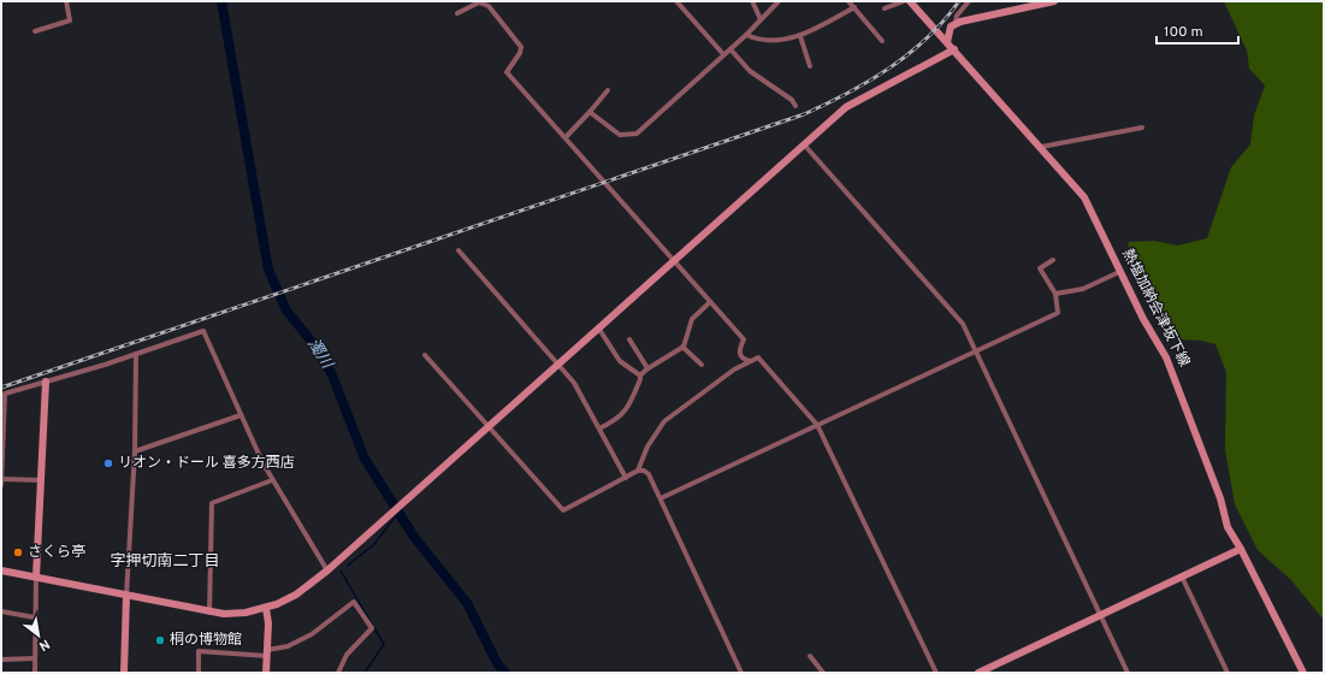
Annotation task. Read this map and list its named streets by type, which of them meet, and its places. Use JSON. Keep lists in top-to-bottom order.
{
  "streets": {
    "street": ["熱塩加納会津坂下線"]
  },
  "districts": ["字押切南二丁目"],
  "water": ["濁川"],
  "places": ["リオン・ドール 喜多方西店", "さくら亭", "桐の博物館"],
  "scale_bar": "100 m",
  "north": "bottom right"
}
